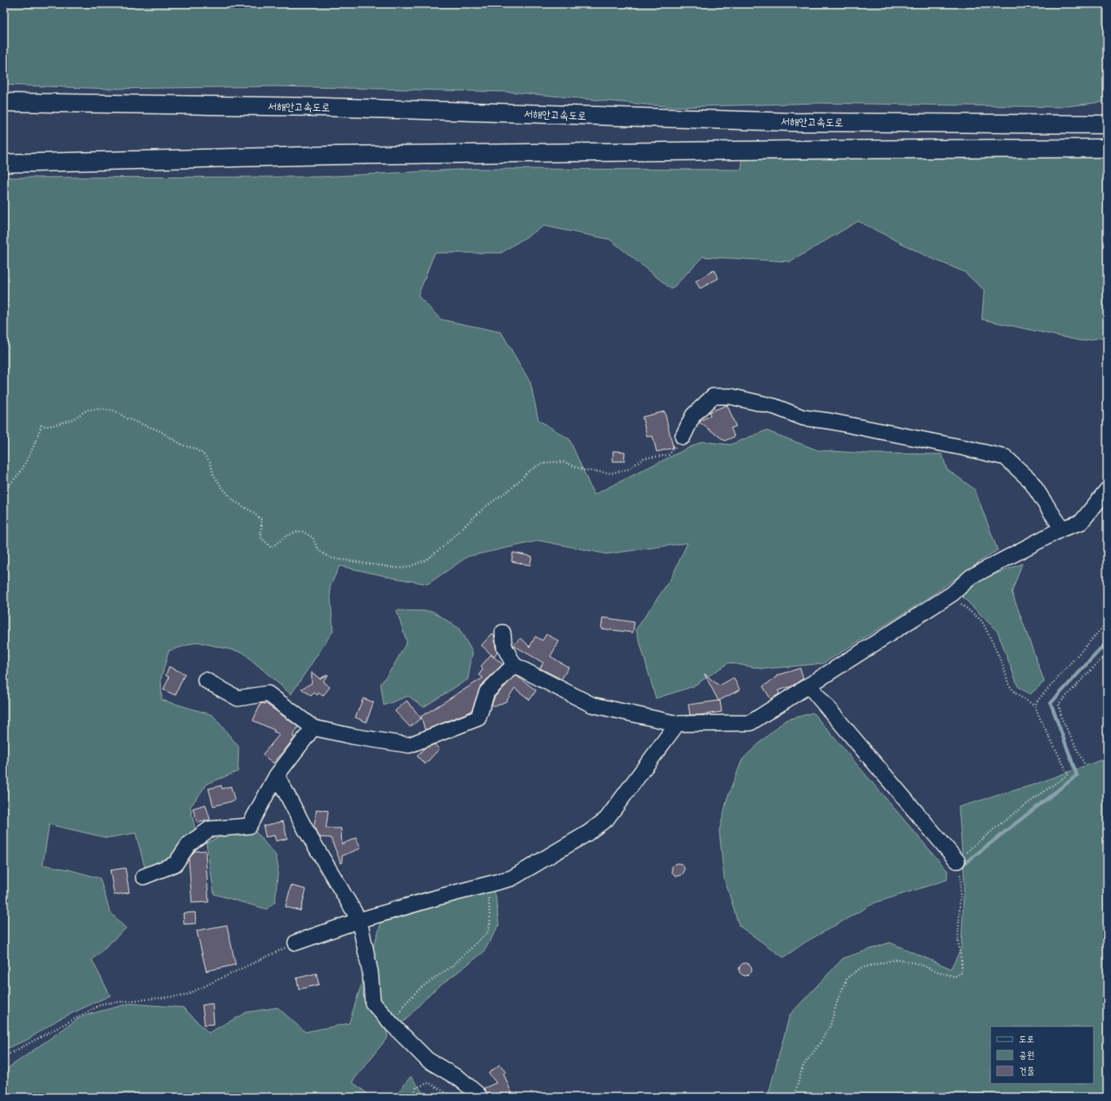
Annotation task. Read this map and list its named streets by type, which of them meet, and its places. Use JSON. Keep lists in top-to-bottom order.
{
  "streets": {
    "highway": ["서해안고속도로"]
  },
  "legend": ["도로", "공원", "건물"]
}
